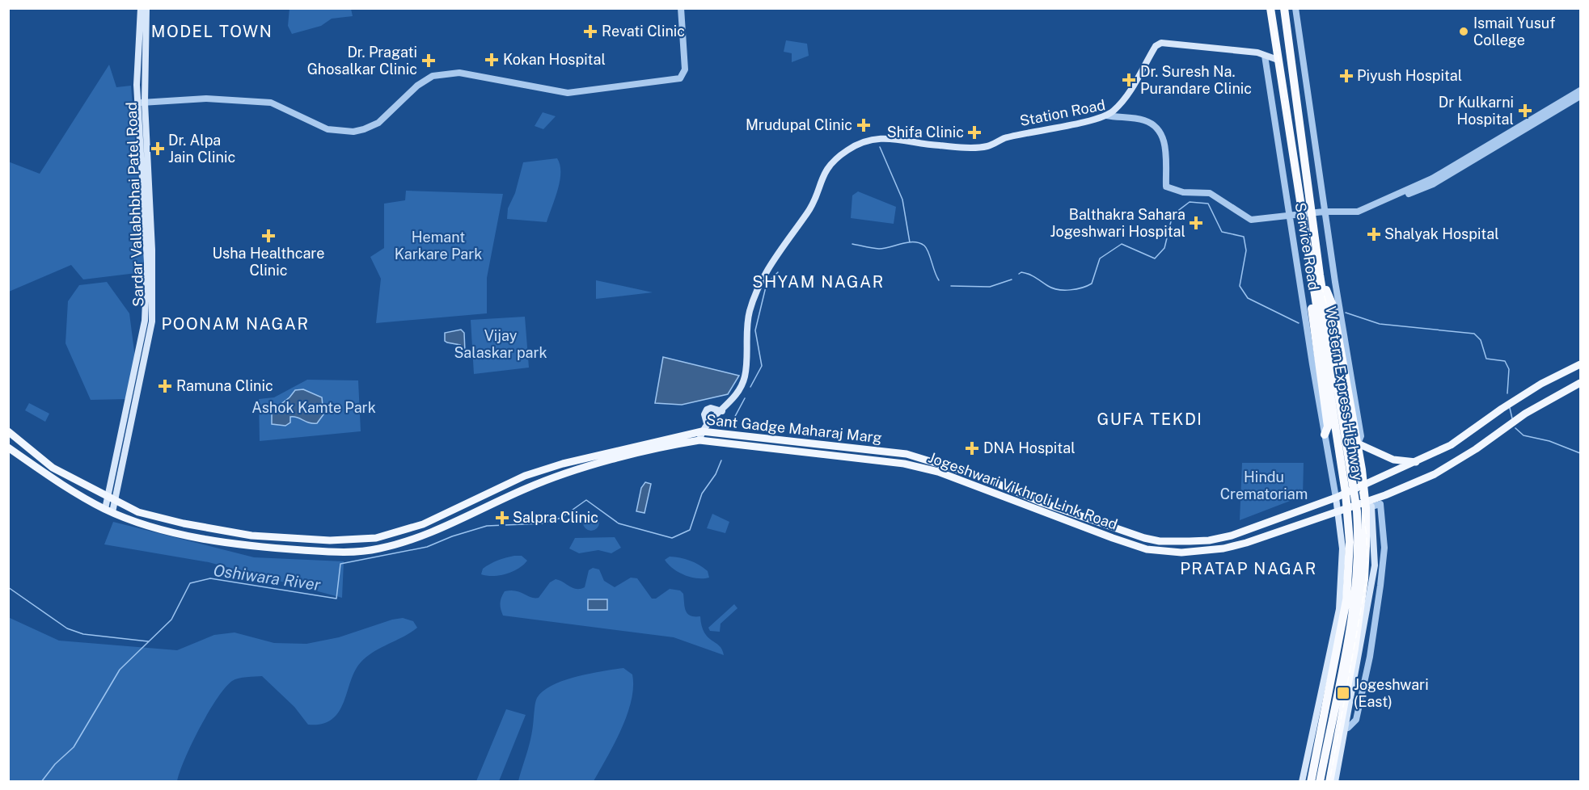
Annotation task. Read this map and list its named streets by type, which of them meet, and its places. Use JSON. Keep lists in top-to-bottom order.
{
  "streets": {
    "highway": ["Western Express Highway"],
    "main road": [
      "Station Road",
      "Sardar Vallabhbhai Patel Road",
      "Sant Gadge Maharaj Marg",
      "Jogeshwari Vikhroli Link Road"
    ],
    "street": ["Service Road"]
  },
  "crossings": [
    ["Station Road", "Service Road"],
    ["Sardar Vallabhbhai Patel Road", "Sant Gadge Maharaj Marg"],
    ["Sardar Vallabhbhai Patel Road", "Jogeshwari Vikhroli Link Road"],
    ["Service Road", "Sant Gadge Maharaj Marg"]
  ],
  "districts": [
    "MODEL TOWN",
    "SHYAM NAGAR",
    "POONAM NAGAR",
    "GUFA TEKDI",
    "PRATAP NAGAR"
  ],
  "water": ["Oshiwara River"],
  "parks": [
    "Hemant Karkare Park",
    "Vijay Salaskar park",
    "Ashok Kamte Park",
    "Hindu Crematoriam"
  ],
  "places": {
    "health": [
      "Revati Clinic",
      "Kokan Hospital",
      "Dr. Pragati Ghosalkar Clinic",
      "Piyush Hospital",
      "Dr. Suresh Na. Purandare Clinic",
      "Dr Kulkarni Hospital",
      "Mrudupal Clinic",
      "Shifa Clinic",
      "Dr. Alpa Jain Clinic",
      "Balthakra Sahara Jogeshwari Hospital",
      "Shalyak Hospital",
      "Usha Healthcare Clinic",
      "Ramuna Clinic",
      "DNA Hospital",
      "Salpra Clinic"
    ],
    "other": ["Ismail Yusuf College"],
    "transit": ["Jogeshwari (East)"]
  }
}
